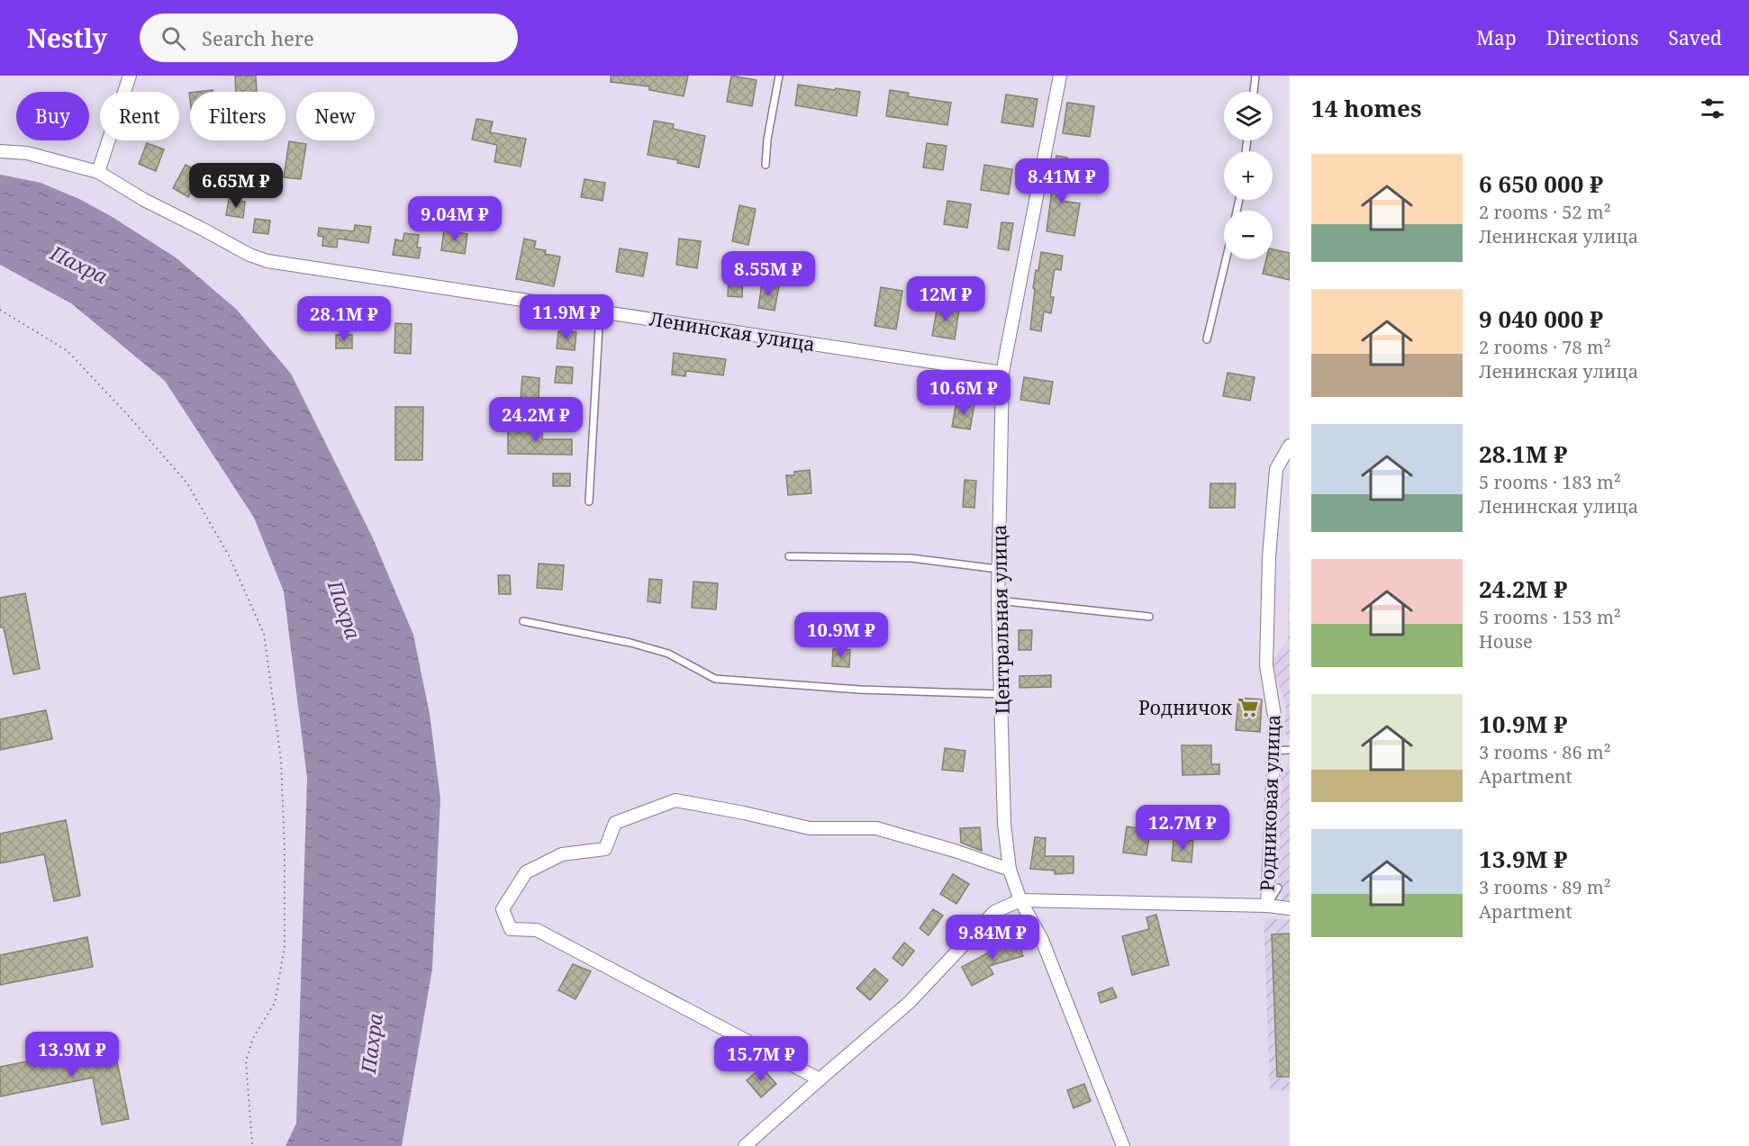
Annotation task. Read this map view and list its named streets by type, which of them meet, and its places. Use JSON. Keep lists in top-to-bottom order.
{
  "streets": {
    "street": ["Ленинская улица", "Центральная улица", "Родниковая улица"]
  },
  "crossings": [
    ["Ленинская улица", "Центральная улица"]
  ],
  "water": ["Пахра"],
  "places": {
    "supermarket": ["Родничок"]
  },
  "page": {
    "header": "Nestly",
    "search": "Search here",
    "nav": ["Map", "Directions", "Saved"],
    "heading": "14 homes",
    "map_buttons": ["+", "−"],
    "chip": [
      "Buy",
      "Rent",
      "Filters",
      "New"
    ],
    "list": [
      {
        "name": "6 650 000 ₽",
        "note": "2 rooms · 52 m² · Ленинская улица"
      },
      {
        "name": "9 040 000 ₽",
        "note": "2 rooms · 78 m² · Ленинская улица"
      },
      {
        "name": "28.1M ₽",
        "note": "5 rooms · 183 m² · Ленинская улица"
      },
      {
        "name": "24.2M ₽",
        "note": "5 rooms · 153 m² · House"
      },
      {
        "name": "10.9M ₽",
        "note": "3 rooms · 86 m² · Apartment"
      },
      {
        "name": "13.9M ₽",
        "note": "3 rooms · 89 m² · Apartment"
      }
    ],
    "price": [
      "8.41M ₽",
      "6.65M ₽",
      "9.04M ₽",
      "8.55M ₽",
      "12M ₽",
      "11.9M ₽",
      "28.1M ₽",
      "10.6M ₽",
      "24.2M ₽",
      "10.9M ₽",
      "12.7M ₽",
      "9.84M ₽",
      "13.9M ₽",
      "15.7M ₽"
    ]
  }
}
